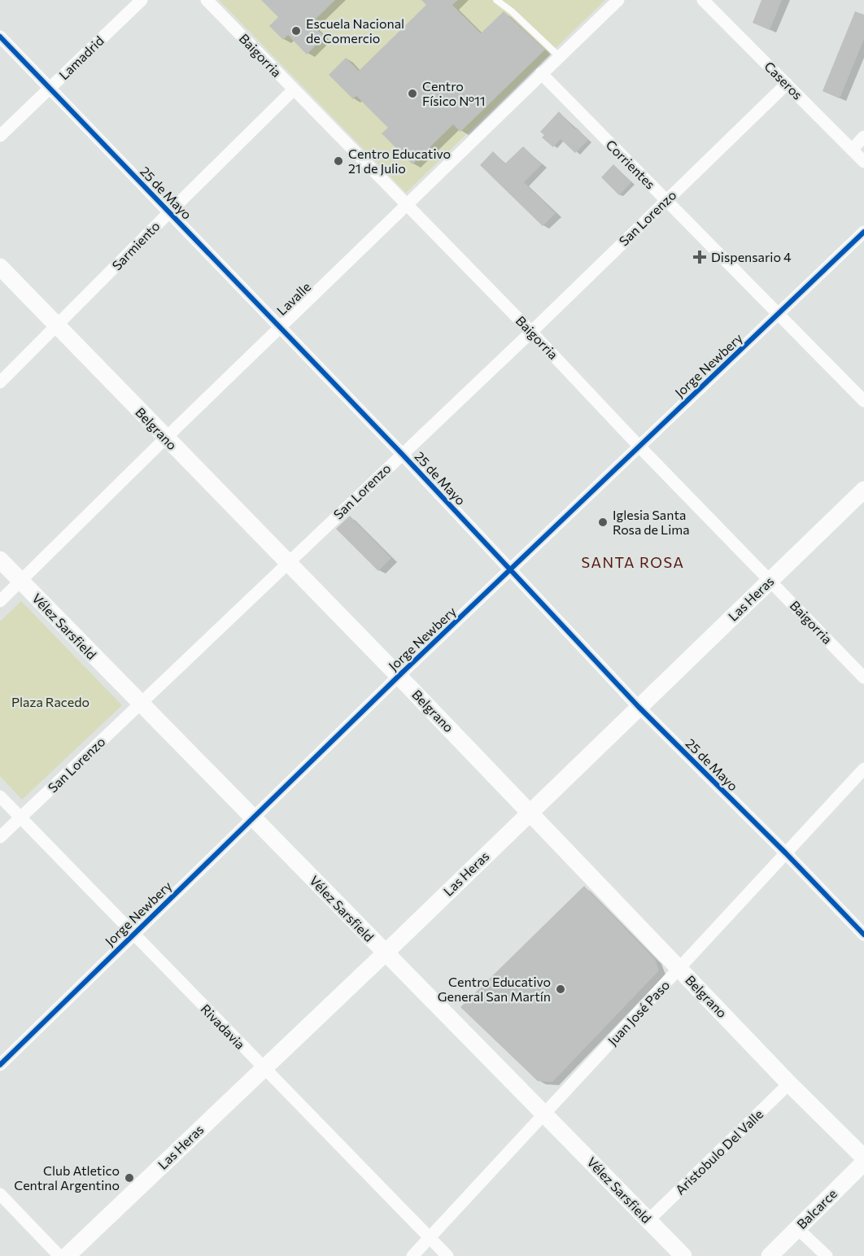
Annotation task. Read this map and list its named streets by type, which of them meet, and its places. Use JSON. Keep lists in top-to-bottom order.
{
  "streets": {
    "main road": [
      "Belgrano",
      "Las Heras",
      "Vélez Sarsfield",
      "Balcarce"
    ],
    "street": [
      "Baigorria",
      "Lamadrid",
      "Caseros",
      "Corrientes",
      "25 de Mayo",
      "San Lorenzo",
      "Sarmiento",
      "Lavalle",
      "Jorge Newbery",
      "Juan José Paso",
      "Rivadavia",
      "Aristobulo Del Valle"
    ]
  },
  "crossings": [
    ["Baigorria", "San Lorenzo"],
    ["Baigorria", "Sarmiento"],
    ["Baigorria", "Lavalle"],
    ["Baigorria", "Jorge Newbery"],
    ["Baigorria", "Las Heras"],
    ["Lamadrid", "25 de Mayo"],
    ["Caseros", "San Lorenzo"],
    ["Corrientes", "San Lorenzo"],
    ["Corrientes", "Lavalle"],
    ["Corrientes", "Jorge Newbery"],
    ["25 de Mayo", "San Lorenzo"],
    ["25 de Mayo", "Sarmiento"],
    ["25 de Mayo", "Lavalle"],
    ["25 de Mayo", "Jorge Newbery"],
    ["25 de Mayo", "Las Heras"],
    ["25 de Mayo", "Juan José Paso"],
    ["San Lorenzo", "Belgrano"],
    ["San Lorenzo", "Vélez Sarsfield"],
    ["San Lorenzo", "Rivadavia"],
    ["Sarmiento", "Belgrano"],
    ["Lavalle", "Belgrano"],
    ["Lavalle", "Vélez Sarsfield"],
    ["Jorge Newbery", "Belgrano"],
    ["Jorge Newbery", "Vélez Sarsfield"],
    ["Jorge Newbery", "Rivadavia"],
    ["Belgrano", "Las Heras"],
    ["Belgrano", "Juan José Paso"],
    ["Belgrano", "Aristobulo Del Valle"],
    ["Las Heras", "Vélez Sarsfield"],
    ["Las Heras", "Rivadavia"],
    ["Vélez Sarsfield", "Juan José Paso"],
    ["Vélez Sarsfield", "Aristobulo Del Valle"],
    ["Juan José Paso", "Rivadavia"]
  ],
  "districts": ["SANTA ROSA"],
  "parks": ["Plaza Racedo"],
  "places": {
    "other": [
      "Escuela Nacional de Comercio",
      "Centro Físico Nº11",
      "Centro Educativo 21 de Julio",
      "Iglesia Santa Rosa de Lima",
      "Centro Educativo General San Martín",
      "Club Atletico Central Argentino"
    ],
    "health": ["Dispensario 4"]
  }
}
